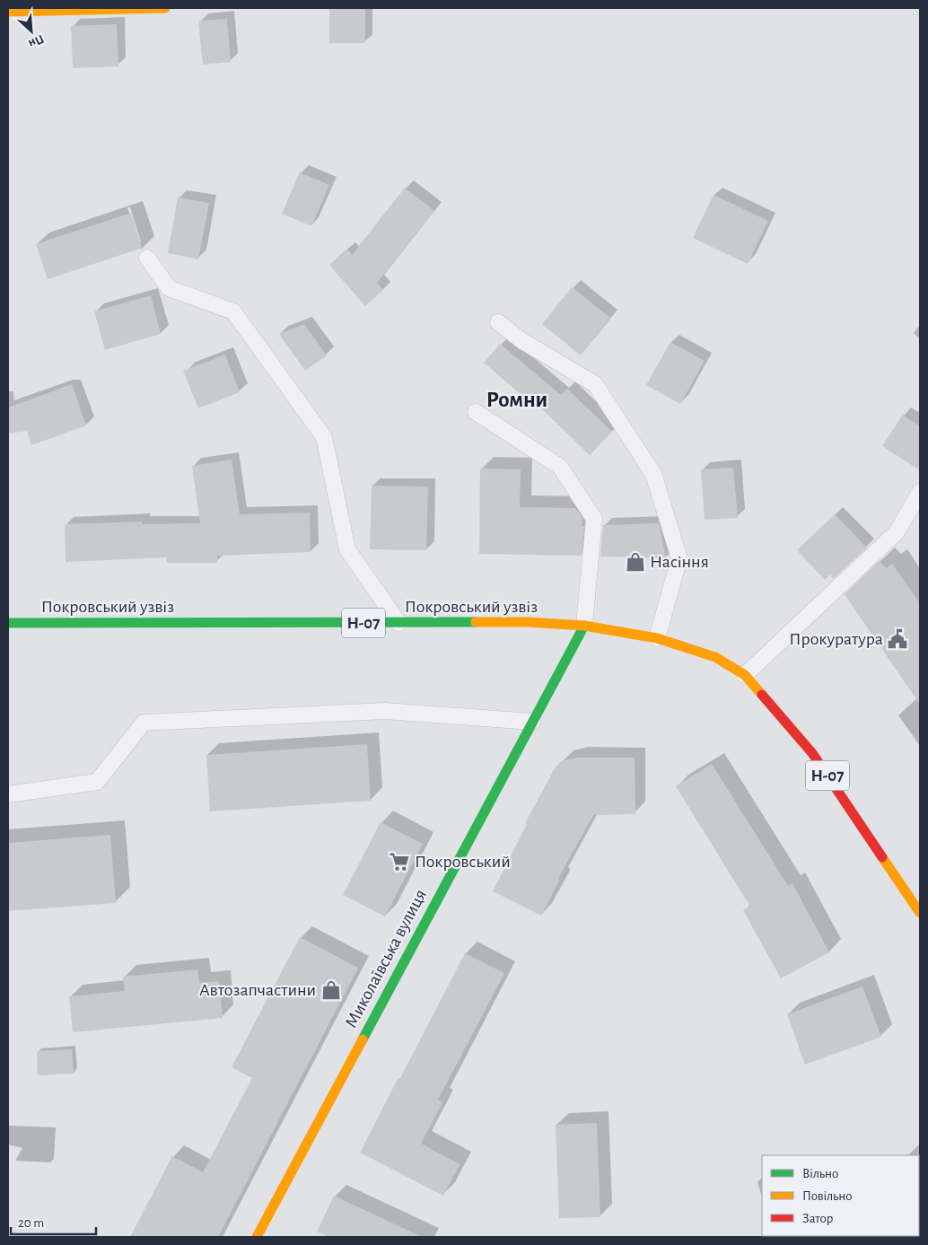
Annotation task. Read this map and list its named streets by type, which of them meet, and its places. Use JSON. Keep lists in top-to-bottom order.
{
  "streets": {
    "main road": ["Покровський узвіз", "Н-07", "Миколаївська вулиця"]
  },
  "crossings": [
    ["Покровський узвіз", "Н-07"],
    ["Покровський узвіз", "Миколаївська вулиця"]
  ],
  "districts": ["Ромни"],
  "places": {
    "shop": ["Насіння", "Автозапчастини"],
    "public building": ["Прокуратура"],
    "supermarket": ["Покровський"]
  },
  "legend": ["Вільно", "Повільно", "Затор"],
  "scale_bar": "20 m",
  "north": "bottom right"
}
